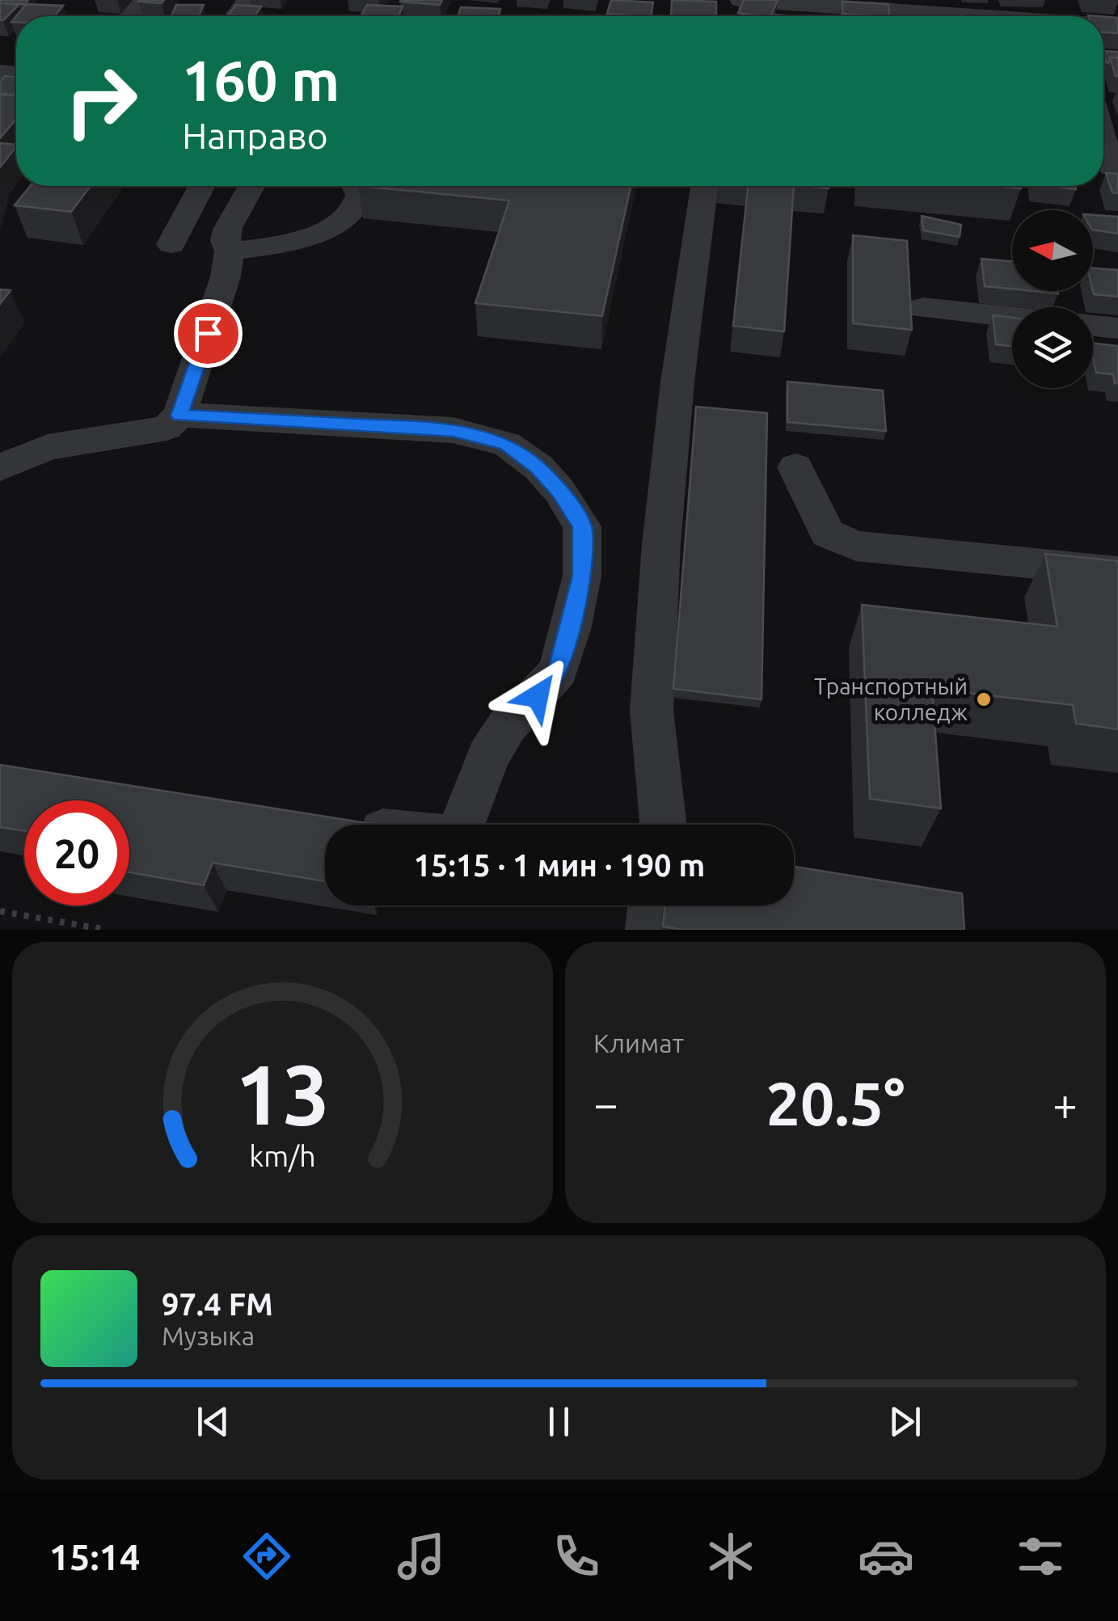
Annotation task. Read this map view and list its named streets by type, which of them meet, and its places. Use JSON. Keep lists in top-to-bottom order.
{
  "places": ["Транспортный колледж"],
  "north": "left",
  "page": {
    "turn": ["160 m", "Направо"],
    "limit": "20",
    "trip": "15:15 · 1 мин · 190 m",
    "tile": "Климат",
    "heat": ["−", "20.5°", "+"],
    "song": ["97.4 FM", "Музыка"],
    "tabs": "15:14",
    "gauge": ["13", "km/h"]
  }
}
